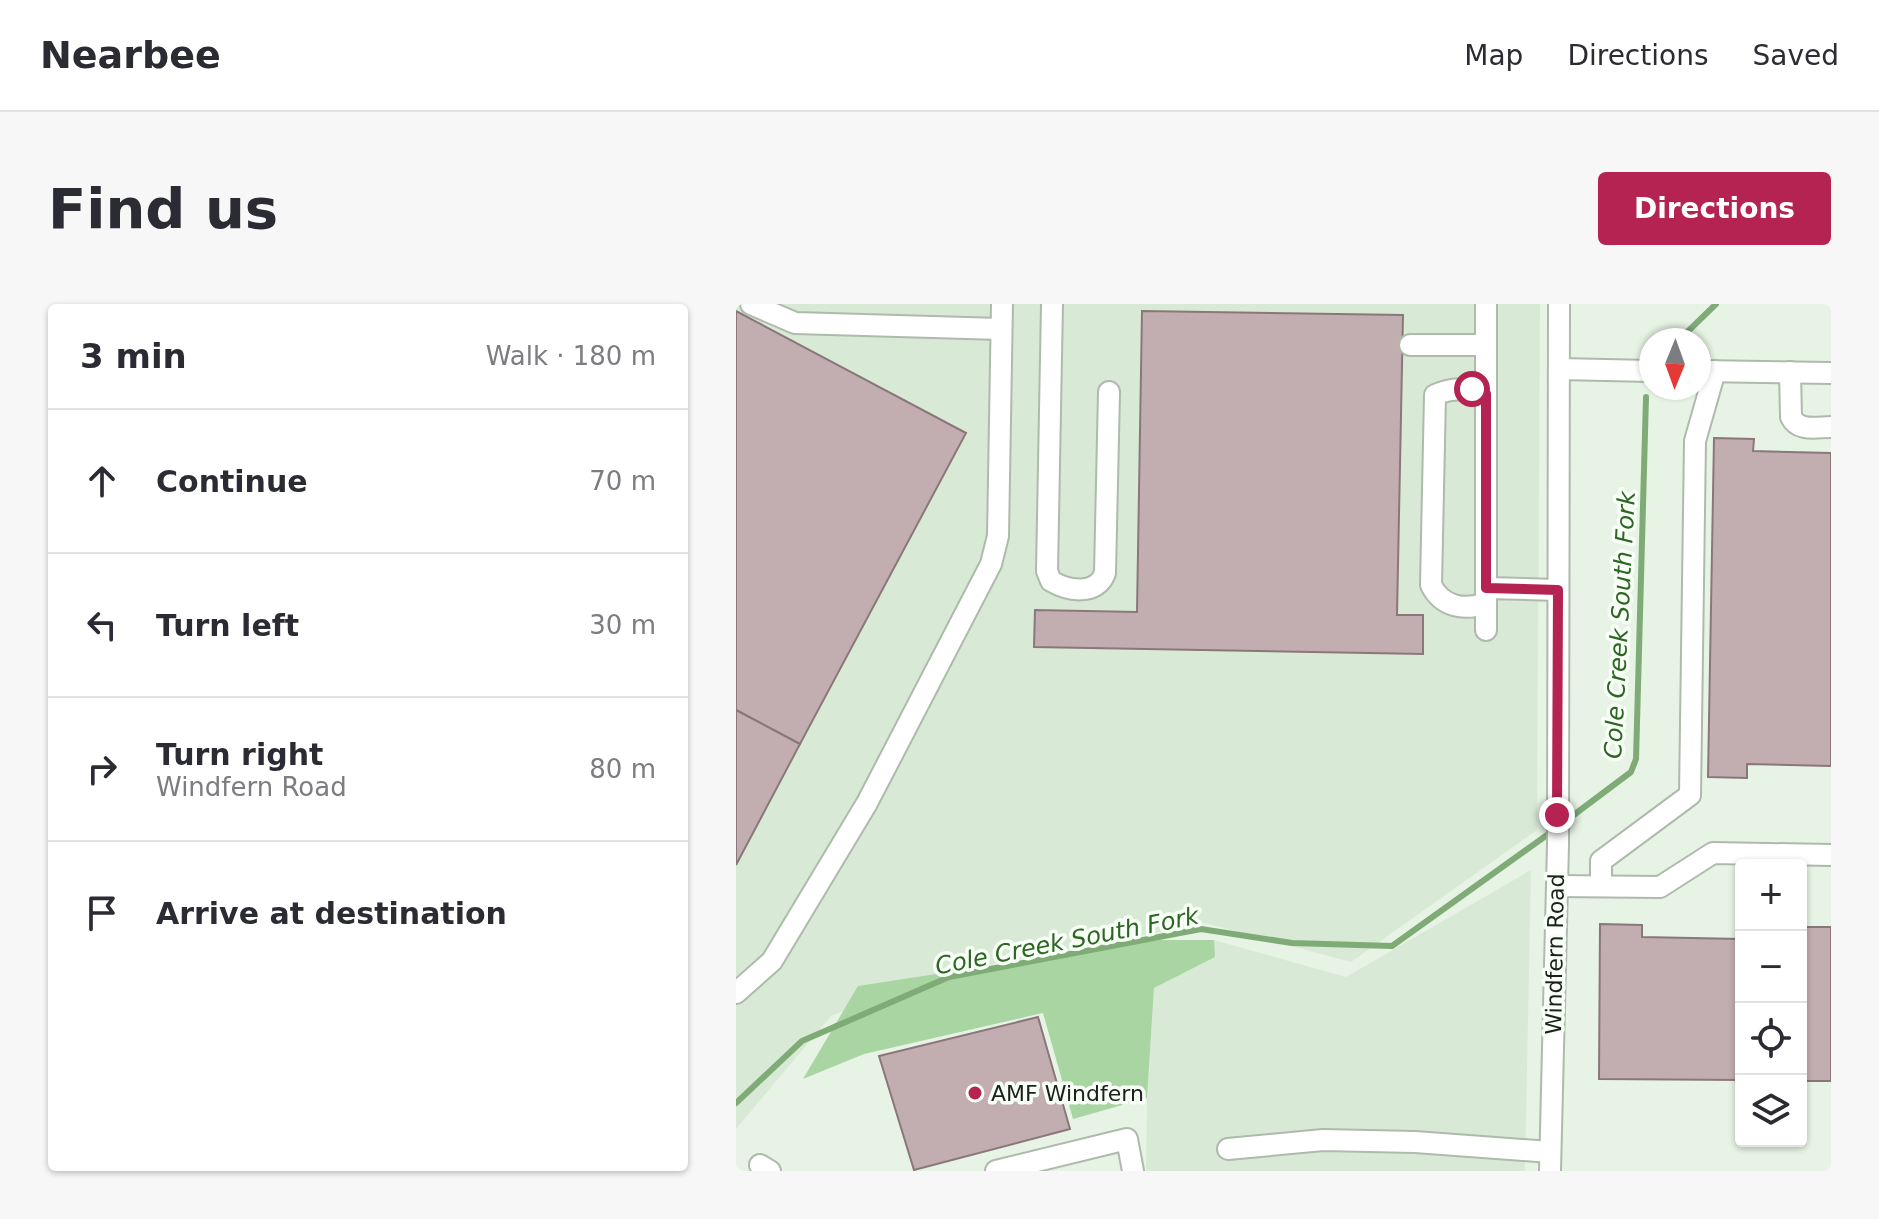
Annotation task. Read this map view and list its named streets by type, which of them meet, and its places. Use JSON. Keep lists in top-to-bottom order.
{
  "streets": {
    "street": ["Windfern Road"]
  },
  "water": ["Cole Creek South Fork"],
  "places": ["AMF Windfern"],
  "north": "bottom",
  "page": {
    "header": "Nearbee",
    "nav": ["Map", "Directions", "Saved"],
    "buttons": "Directions",
    "title": "Find us",
    "heading": ["3 min", "Walk · 180 m"],
    "list": [
      ["Continue", "70 m"],
      ["Turn left", "30 m"],
      ["Turn right", "Windfern Road", "80 m"],
      "Arrive at destination"
    ],
    "map_buttons": ["+", "−"]
  }
}
